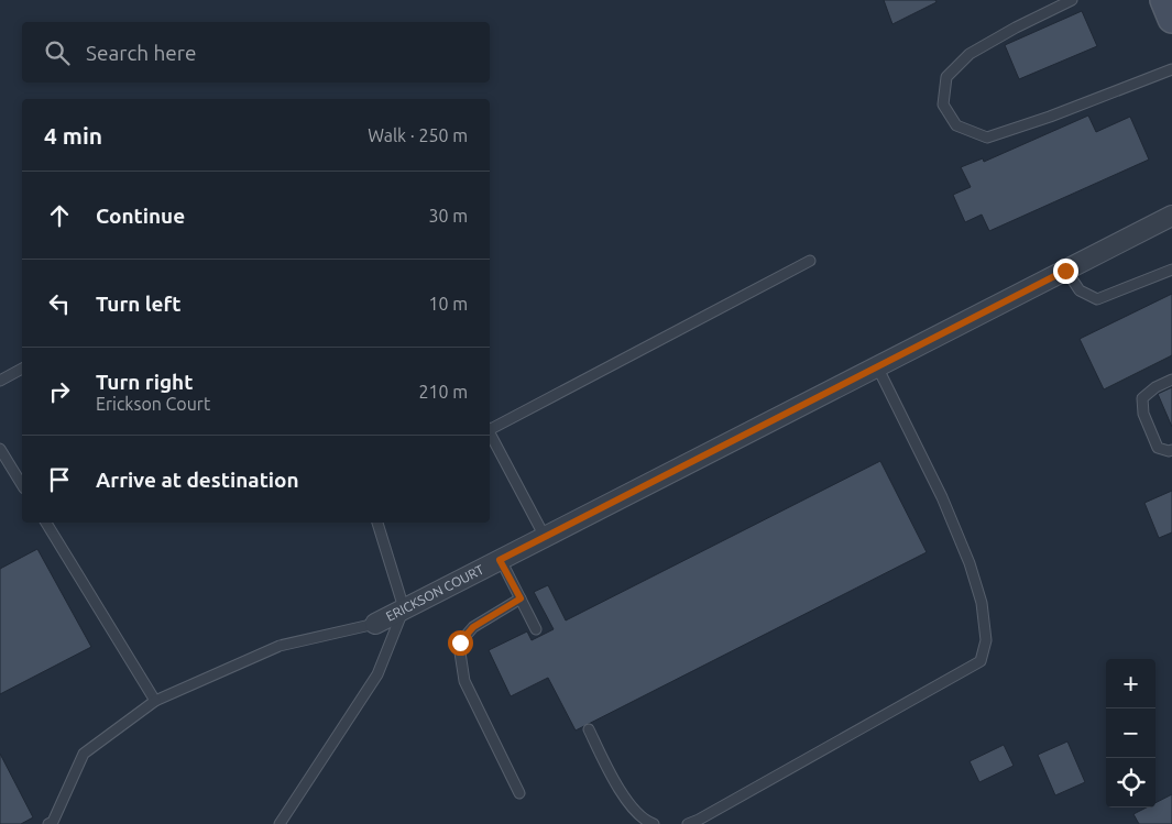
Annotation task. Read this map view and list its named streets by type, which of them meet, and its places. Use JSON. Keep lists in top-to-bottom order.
{
  "streets": {
    "street": ["ERICKSON COURT"]
  },
  "page": {
    "search": "Search here",
    "heading": ["4 min", "Walk · 250 m"],
    "list": [
      ["Continue", "30 m"],
      ["Turn left", "10 m"],
      ["Turn right", "Erickson Court", "210 m"],
      "Arrive at destination"
    ],
    "map_buttons": ["+", "−"]
  }
}
